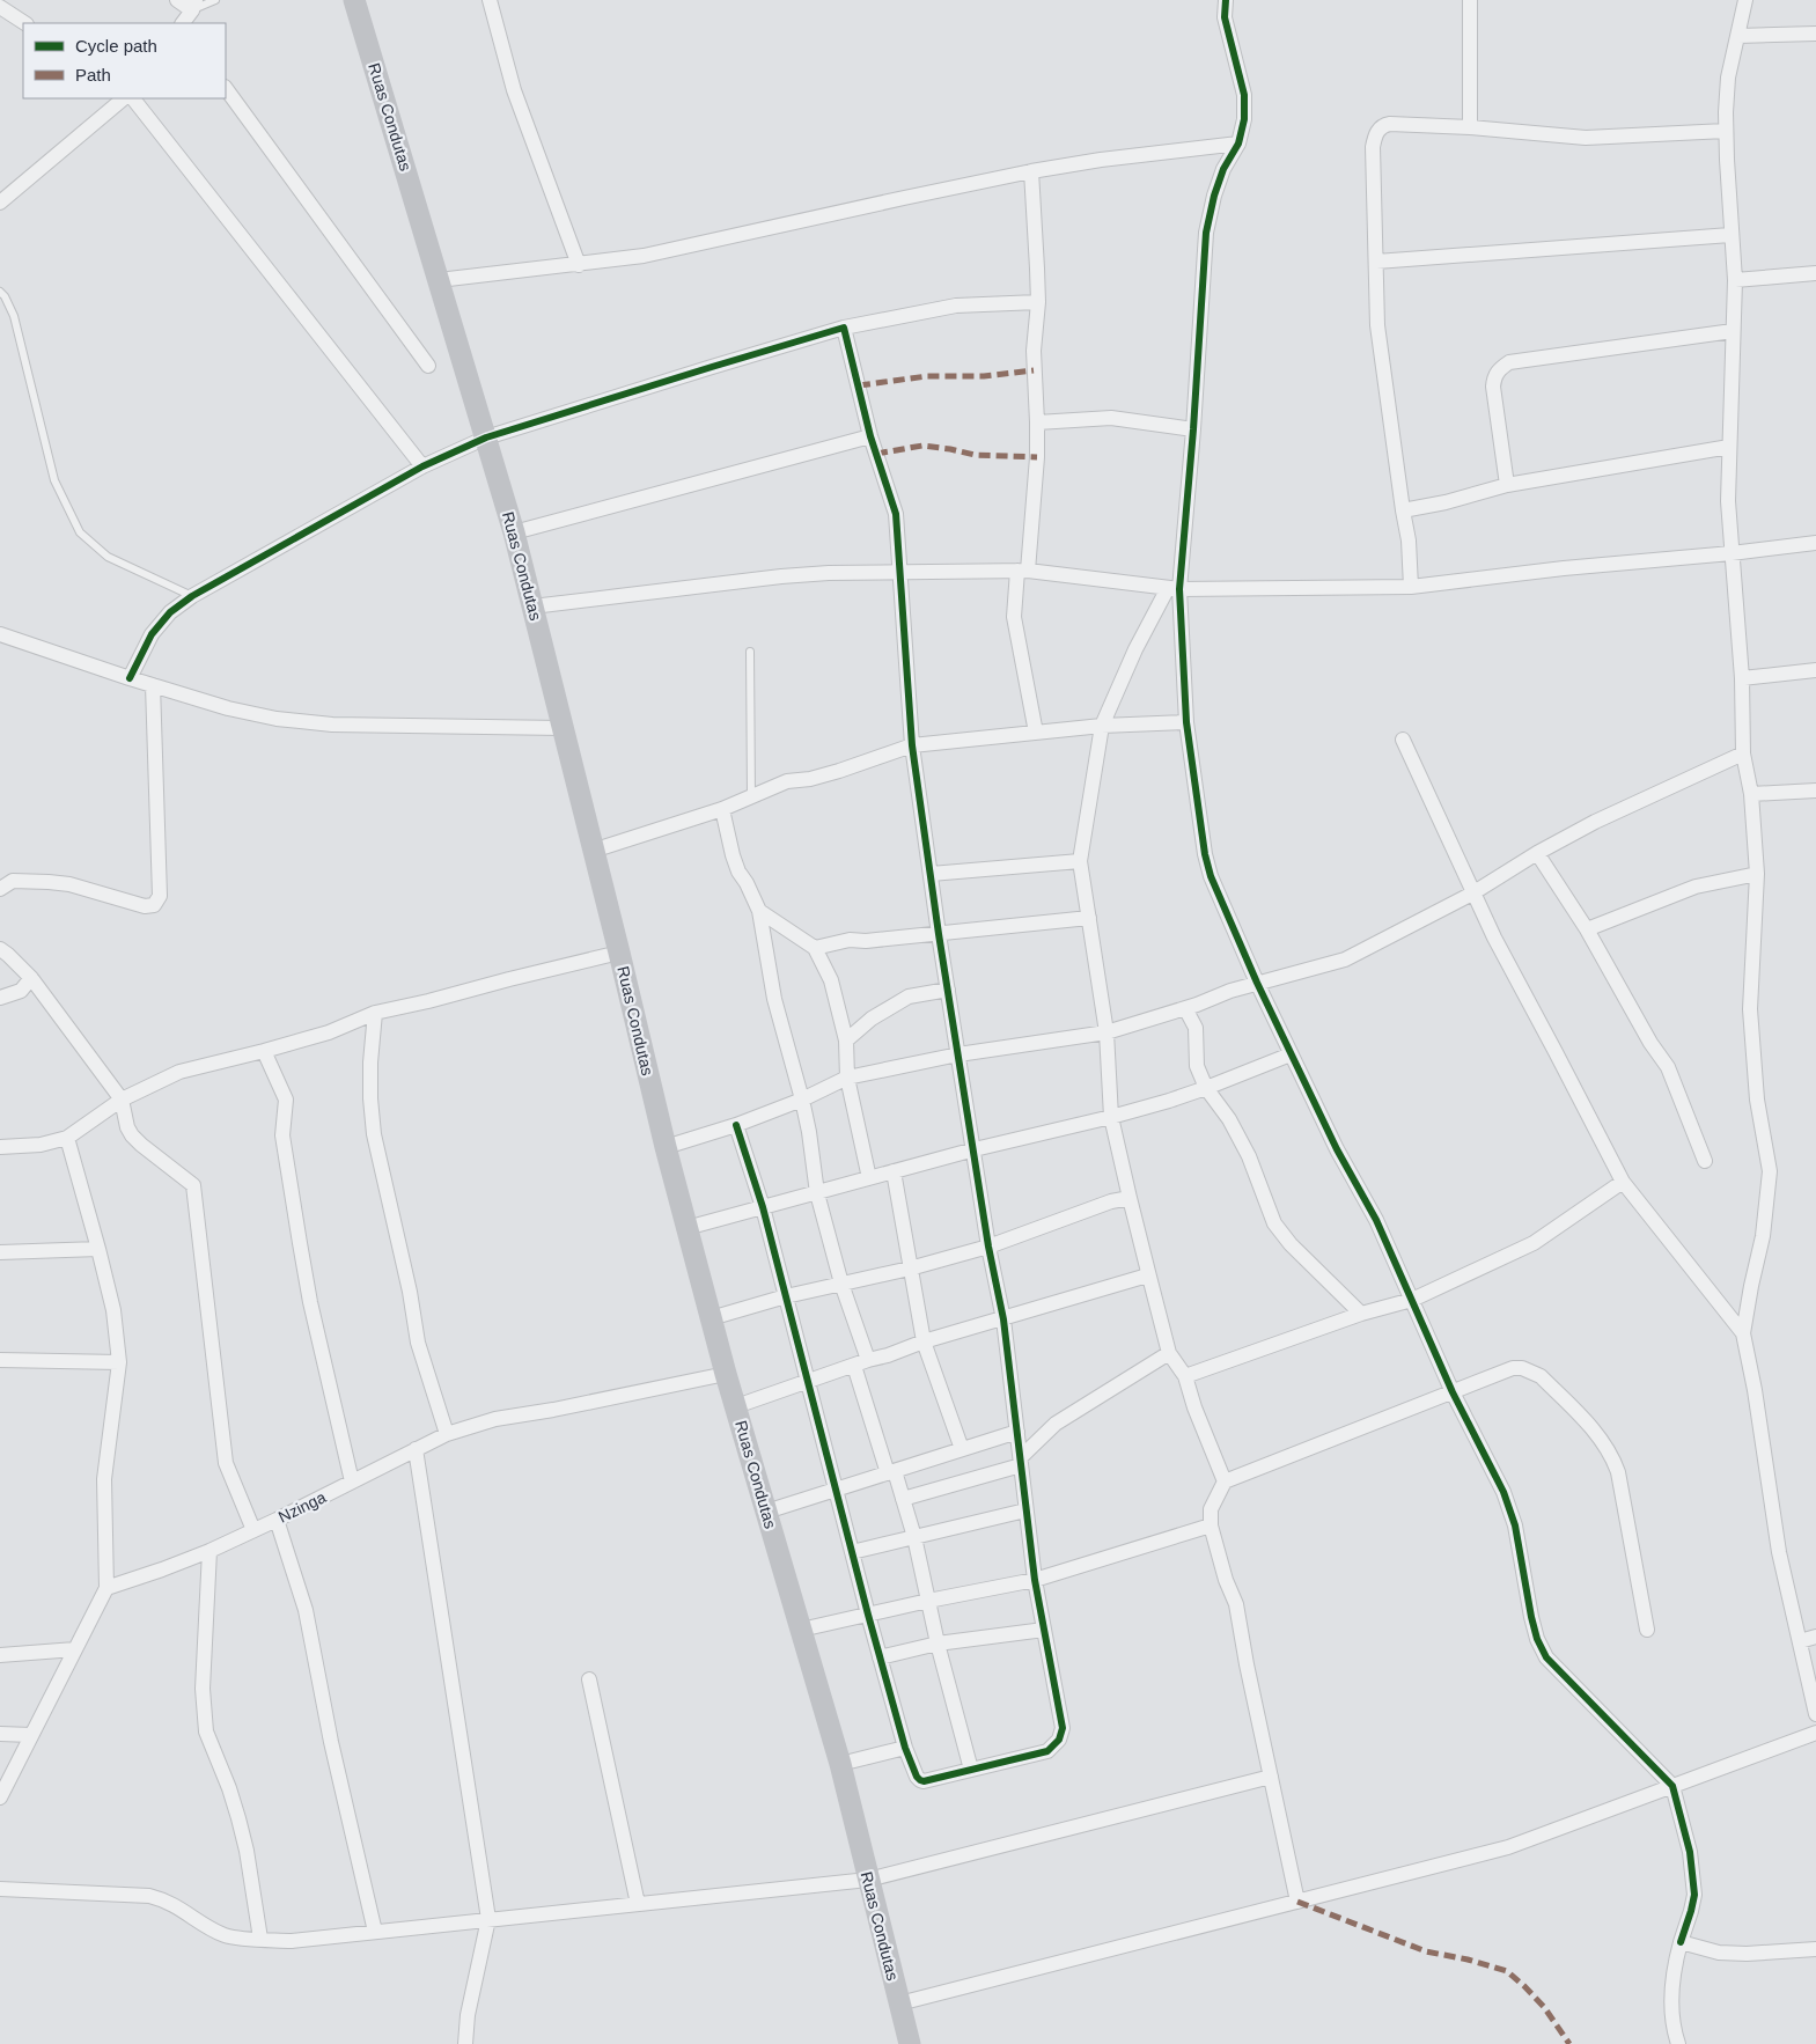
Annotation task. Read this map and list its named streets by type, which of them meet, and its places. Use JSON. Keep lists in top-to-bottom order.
{
  "streets": {
    "street": ["Ruas Condutas", "Nzinga"]
  },
  "crossings": [
    ["Ruas Condutas", "Nzinga"]
  ],
  "legend": ["Cycle path", "Path"]
}
